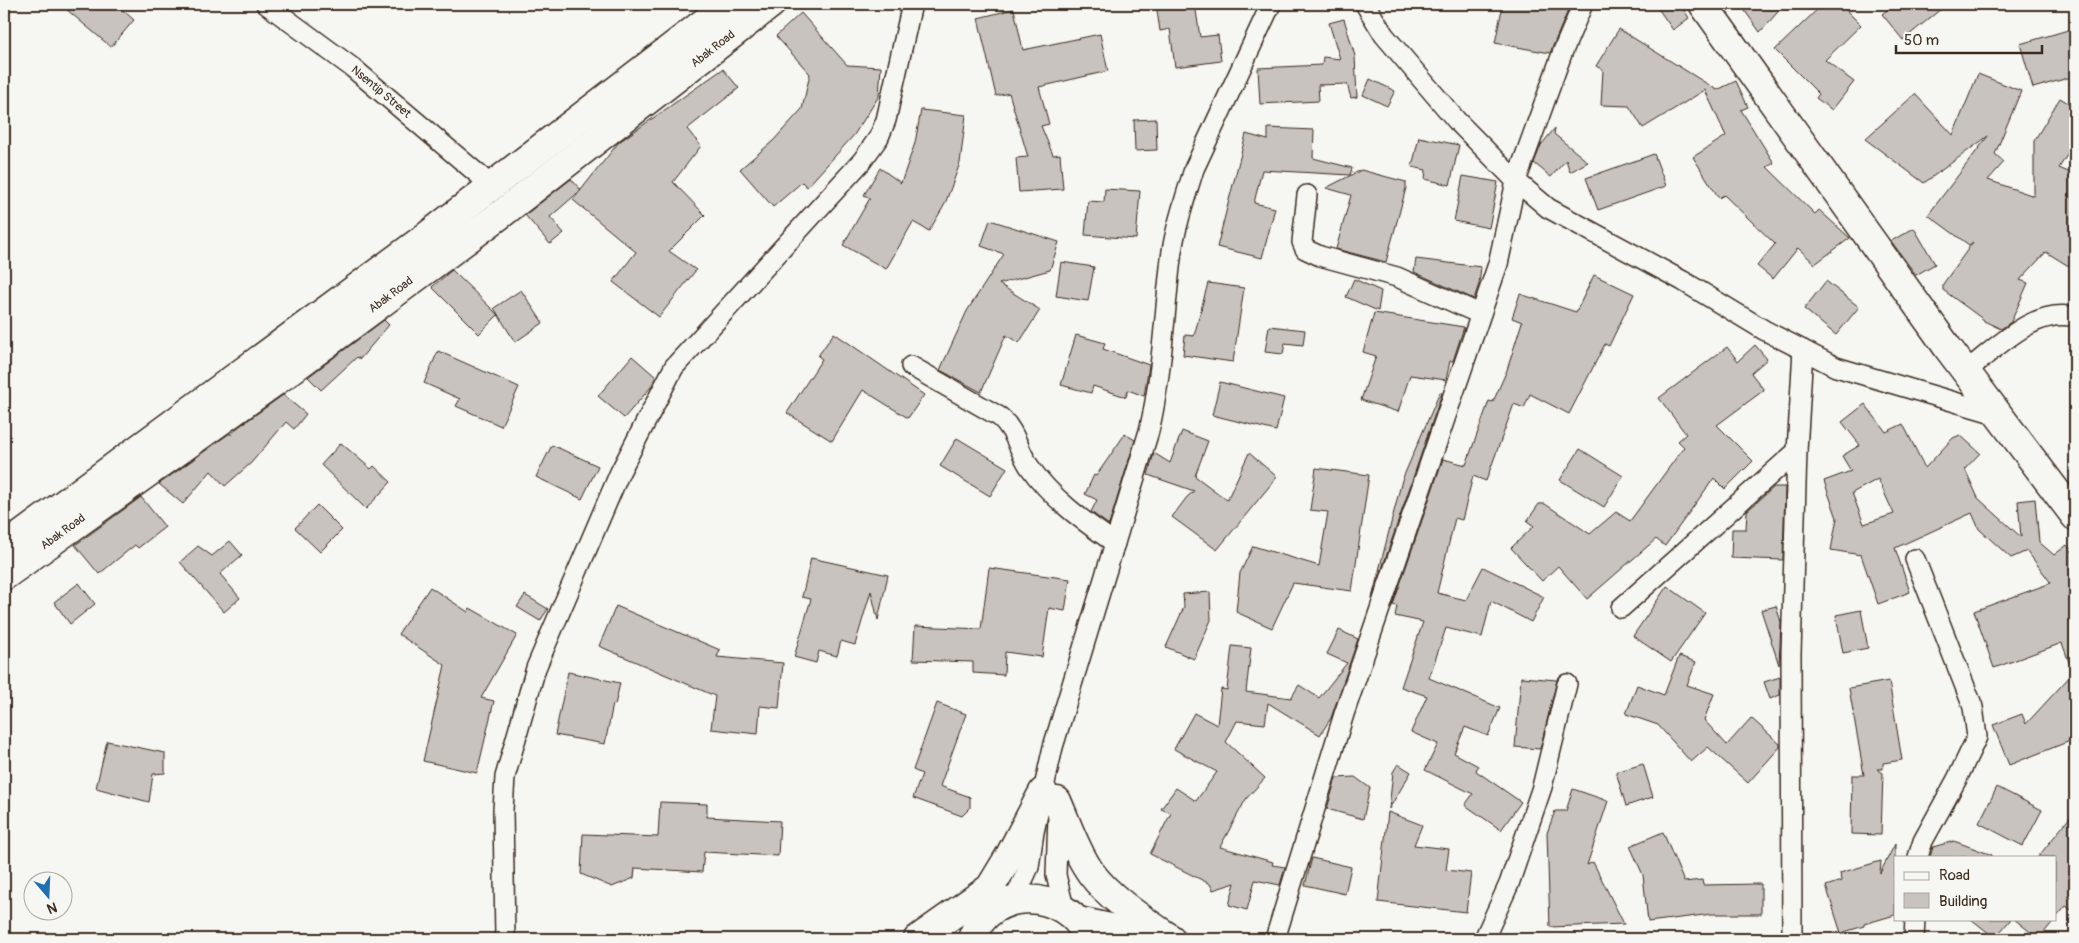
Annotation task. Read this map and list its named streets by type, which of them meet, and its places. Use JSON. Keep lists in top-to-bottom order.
{
  "streets": {
    "main road": ["Abak Road"],
    "street": ["Nsentip Street"]
  },
  "crossings": [
    ["Abak Road", "Nsentip Street"]
  ],
  "legend": ["Road", "Building"],
  "scale_bar": "50 m",
  "north": "bottom"
}
